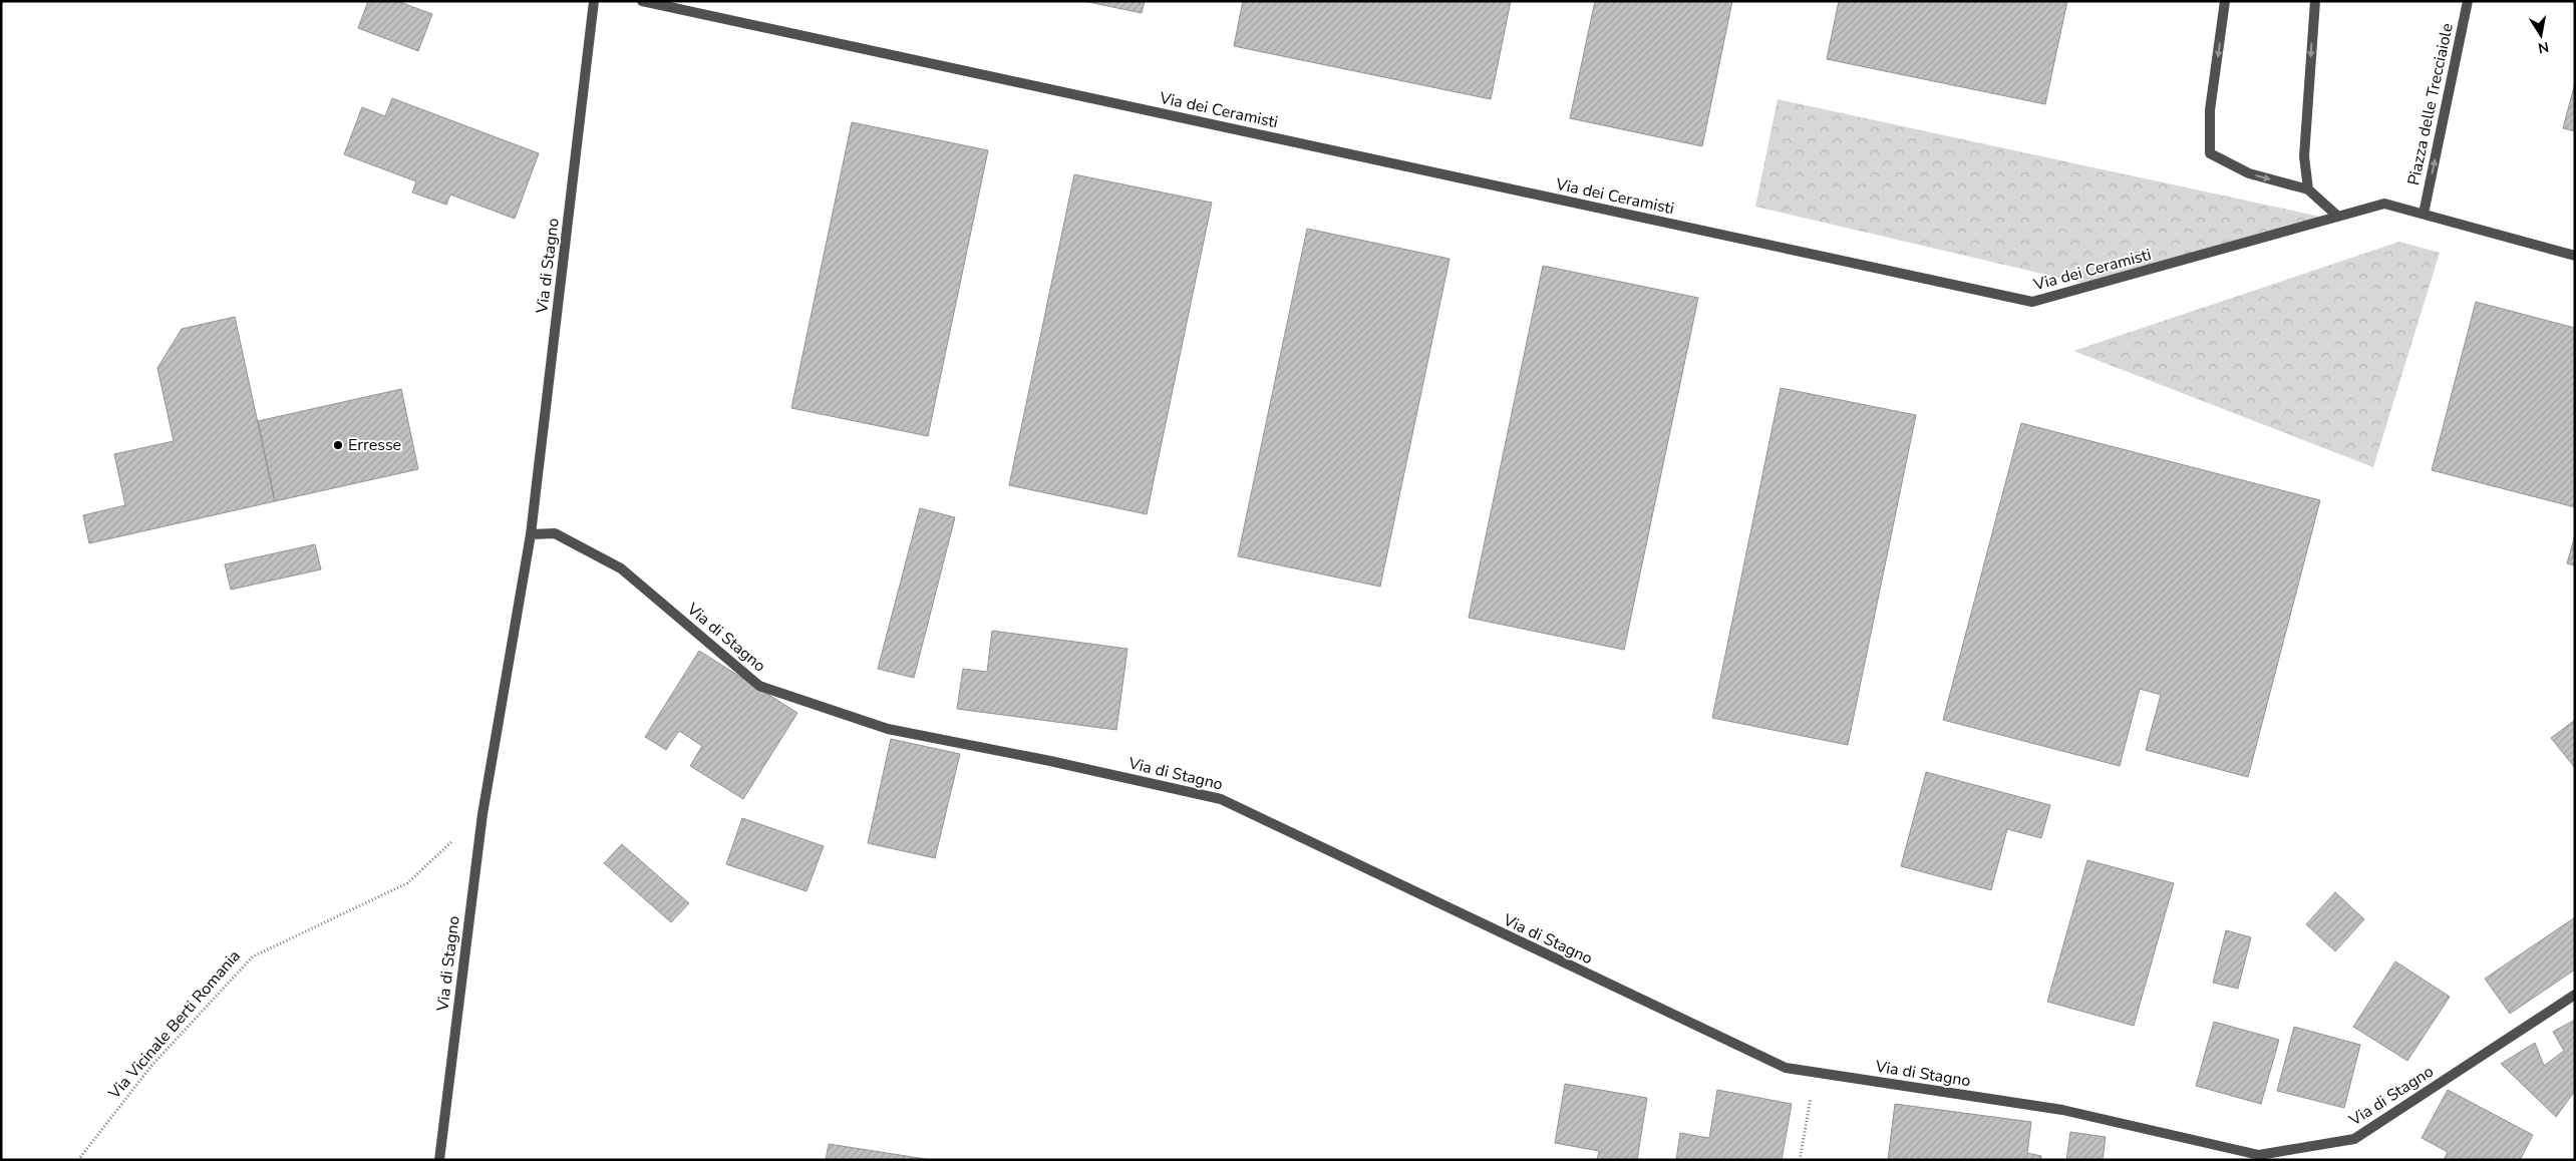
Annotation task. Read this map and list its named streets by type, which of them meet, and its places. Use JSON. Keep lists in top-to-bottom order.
{
  "streets": {
    "street": ["Piazza delle Trecciaiole", "Via dei Ceramisti", "Via di Stagno"],
    "path": ["Via Vicinale Berti Romania"]
  },
  "crossings": [
    ["Piazza delle Trecciaiole", "Via dei Ceramisti"],
    ["Via di Stagno", "Via Vicinale Berti Romania"]
  ],
  "one_way": ["Piazza delle Trecciaiole"],
  "places": ["Erresse"],
  "north": "bottom"
}
